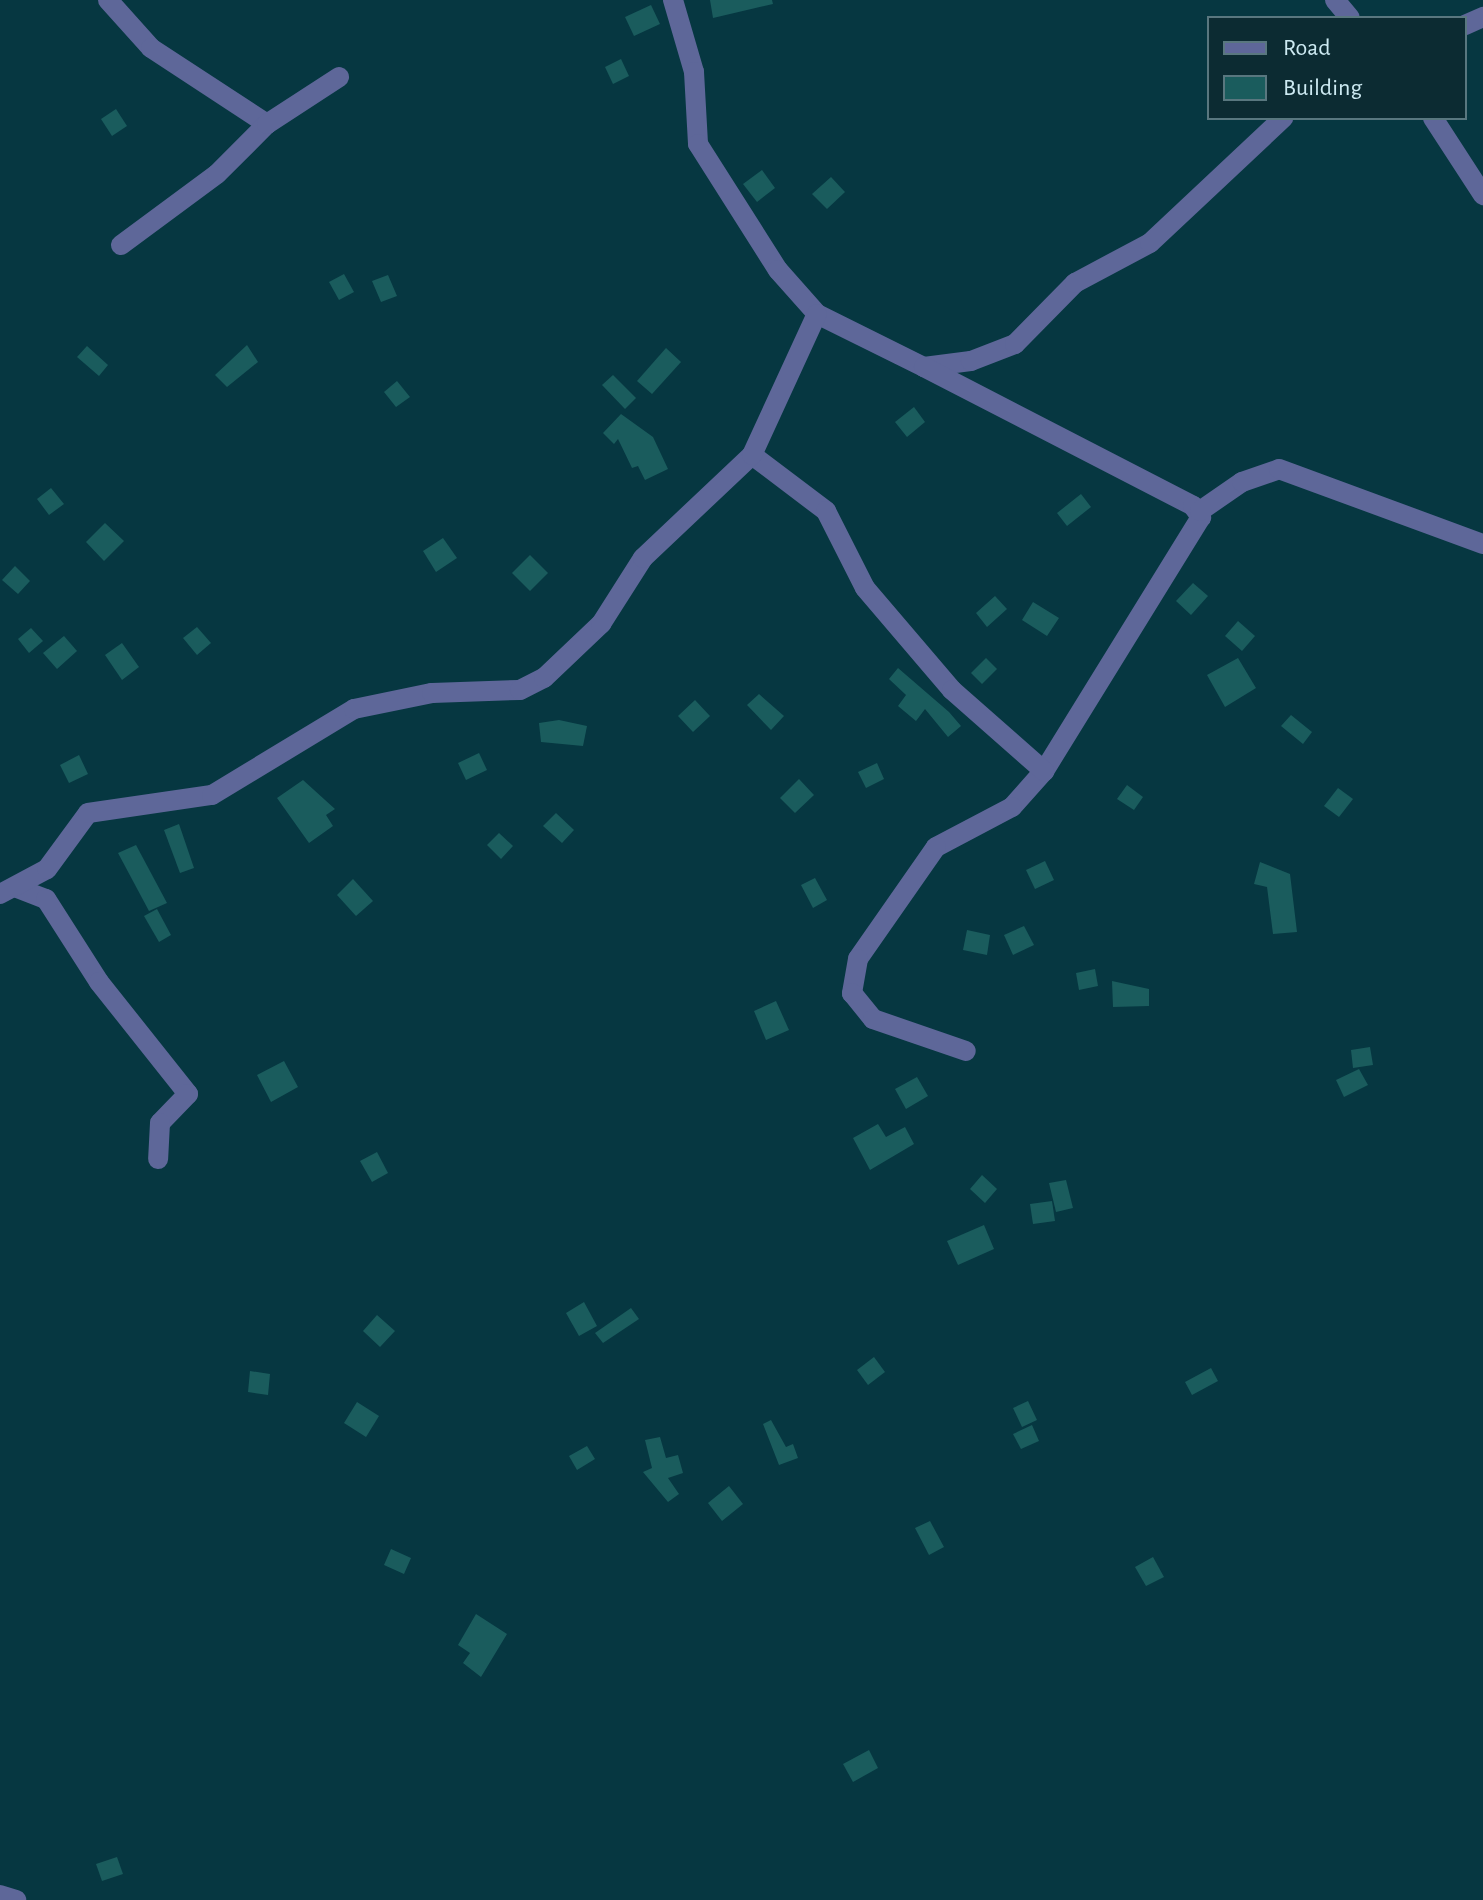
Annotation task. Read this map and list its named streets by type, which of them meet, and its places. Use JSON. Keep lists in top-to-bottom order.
{
  "legend": ["Road", "Building"]
}
